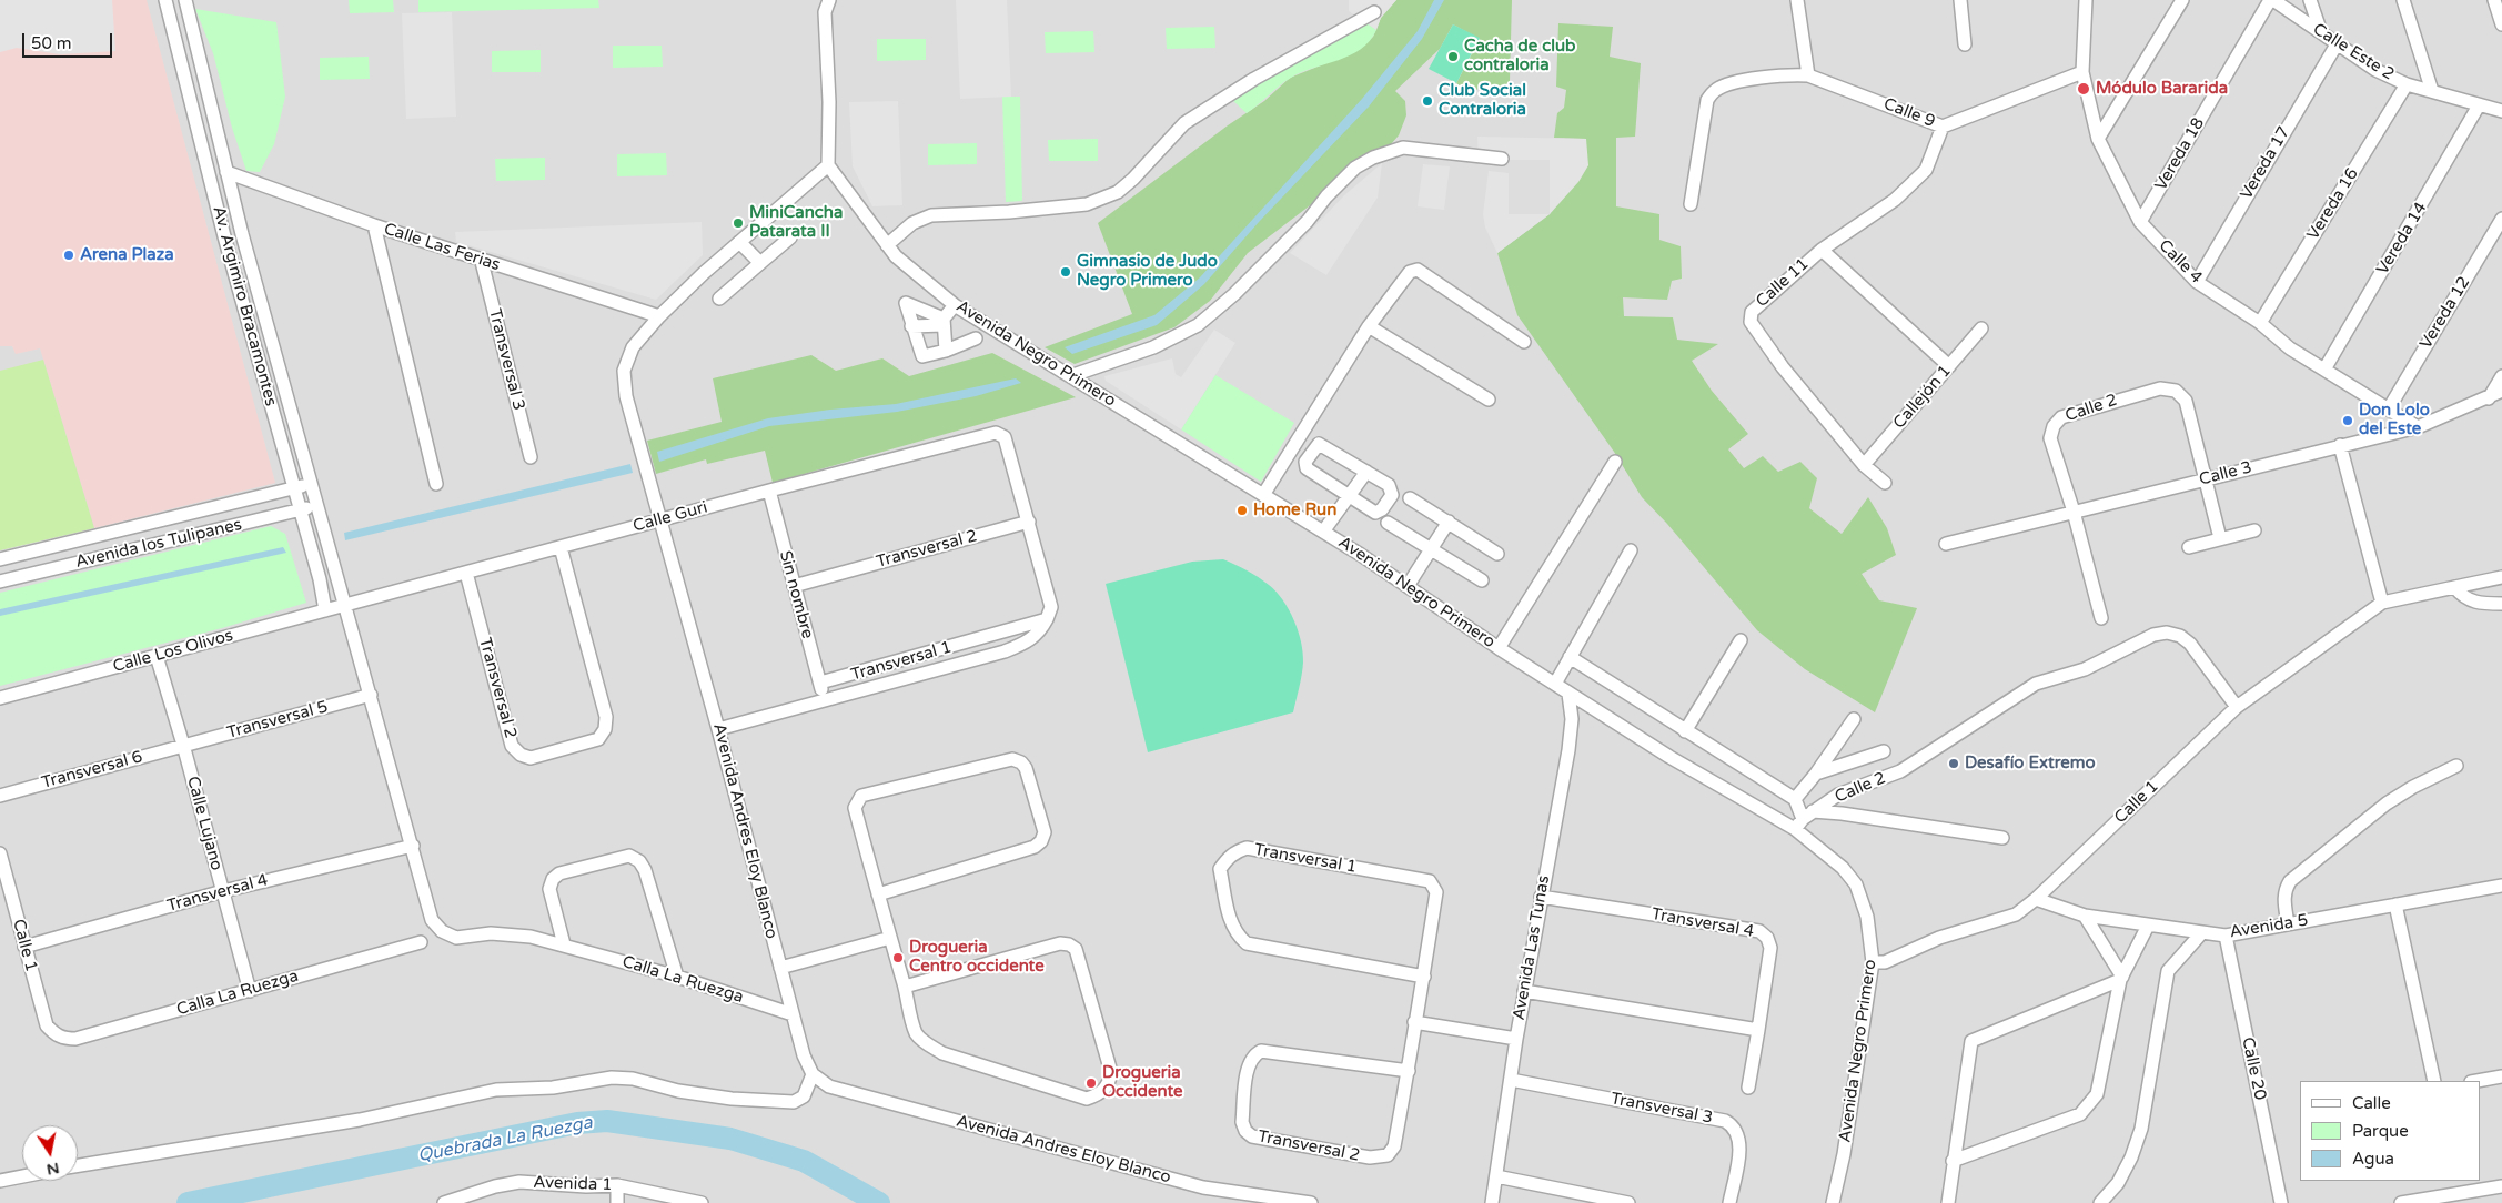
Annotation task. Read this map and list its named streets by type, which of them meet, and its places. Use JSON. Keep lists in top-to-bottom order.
{
  "streets": {
    "street": [
      "Calle Este 2",
      "Calle 9",
      "Vereda 18",
      "Vereda 17",
      "Vereda 16",
      "Vereda 14",
      "Calle Las Ferias",
      "Calle 4",
      "Calle 11",
      "Av. Argimiro Bracamontes",
      "Vereda 12",
      "Avenida Negro Primero",
      "Transversal 3",
      "Callejón 1",
      "Calle 2",
      "Calle 3",
      "Calle Guri",
      "Avenida los Tulipanes",
      "Transversal 2",
      "Sin nombre",
      "Calle Los Olivos",
      "Transversal 1",
      "Transversal 5",
      "Transversal 6",
      "Calle 1",
      "Calle Lujano",
      "Avenida Andres Eloy Blanco",
      "Transversal 4",
      "Avenida 5",
      "Avenida Las Tunas",
      "Calla La Ruezga",
      "Calle 20",
      "Avenida 1"
    ]
  },
  "crossings": [
    ["Calle Este 2", "Vereda 18"],
    ["Calle Este 2", "Vereda 17"],
    ["Calle Este 2", "Vereda 16"],
    ["Calle Este 2", "Vereda 14"],
    ["Calle 9", "Calle 4"],
    ["Calle 9", "Calle 11"],
    ["Vereda 18", "Calle 4"],
    ["Vereda 17", "Calle 4"],
    ["Vereda 16", "Calle 4"],
    ["Vereda 14", "Calle 4"],
    ["Calle Las Ferias", "Transversal 3"],
    ["Calle Las Ferias", "Avenida Andres Eloy Blanco"],
    ["Calle 4", "Vereda 12"],
    ["Calle 4", "Calle 3"],
    ["Calle 11", "Callejón 1"],
    ["Av. Argimiro Bracamontes", "Avenida los Tulipanes"],
    ["Av. Argimiro Bracamontes", "Calle Los Olivos"],
    ["Avenida Negro Primero", "Calle 2"],
    ["Avenida Negro Primero", "Calle 1"],
    ["Avenida Negro Primero", "Avenida Andres Eloy Blanco"],
    ["Avenida Negro Primero", "Avenida Las Tunas"],
    ["Transversal 3", "Avenida Las Tunas"],
    ["Calle 2", "Calle 3"],
    ["Calle 2", "Calle 1"],
    ["Calle Guri", "Transversal 2"],
    ["Calle Guri", "Sin nombre"],
    ["Calle Guri", "Calle Los Olivos"],
    ["Calle Guri", "Avenida Andres Eloy Blanco"],
    ["Transversal 2", "Sin nombre"],
    ["Transversal 2", "Transversal 1"],
    ["Sin nombre", "Transversal 1"],
    ["Calle Los Olivos", "Calle Lujano"],
    ["Transversal 5", "Transversal 6"],
    ["Transversal 5", "Calle Lujano"],
    ["Transversal 6", "Calle Lujano"],
    ["Calle 1", "Transversal 4"],
    ["Calle 1", "Avenida 5"],
    ["Calle 1", "Calla La Ruezga"],
    ["Calle Lujano", "Transversal 4"],
    ["Calle Lujano", "Calla La Ruezga"],
    ["Avenida Andres Eloy Blanco", "Calla La Ruezga"],
    ["Transversal 4", "Avenida Las Tunas"],
    ["Transversal 4", "Calla La Ruezga"],
    ["Avenida 5", "Calle 20"]
  ],
  "water": ["Quebrada La Ruezga"],
  "places": [
    "Cacha de club contraloria",
    "Módulo Bararida",
    "Club Social Contraloria",
    "MiniCancha Patarata II",
    "Arena Plaza",
    "Gimnasio de Judo Negro Primero",
    "Don Lolo del Este",
    "Home Run",
    "Desafío Extremo",
    "Drogueria Centro occidente",
    "Drogueria Occidente"
  ],
  "legend": ["Calle", "Parque", "Agua"],
  "scale_bar": "50 m",
  "north": "bottom"
}
